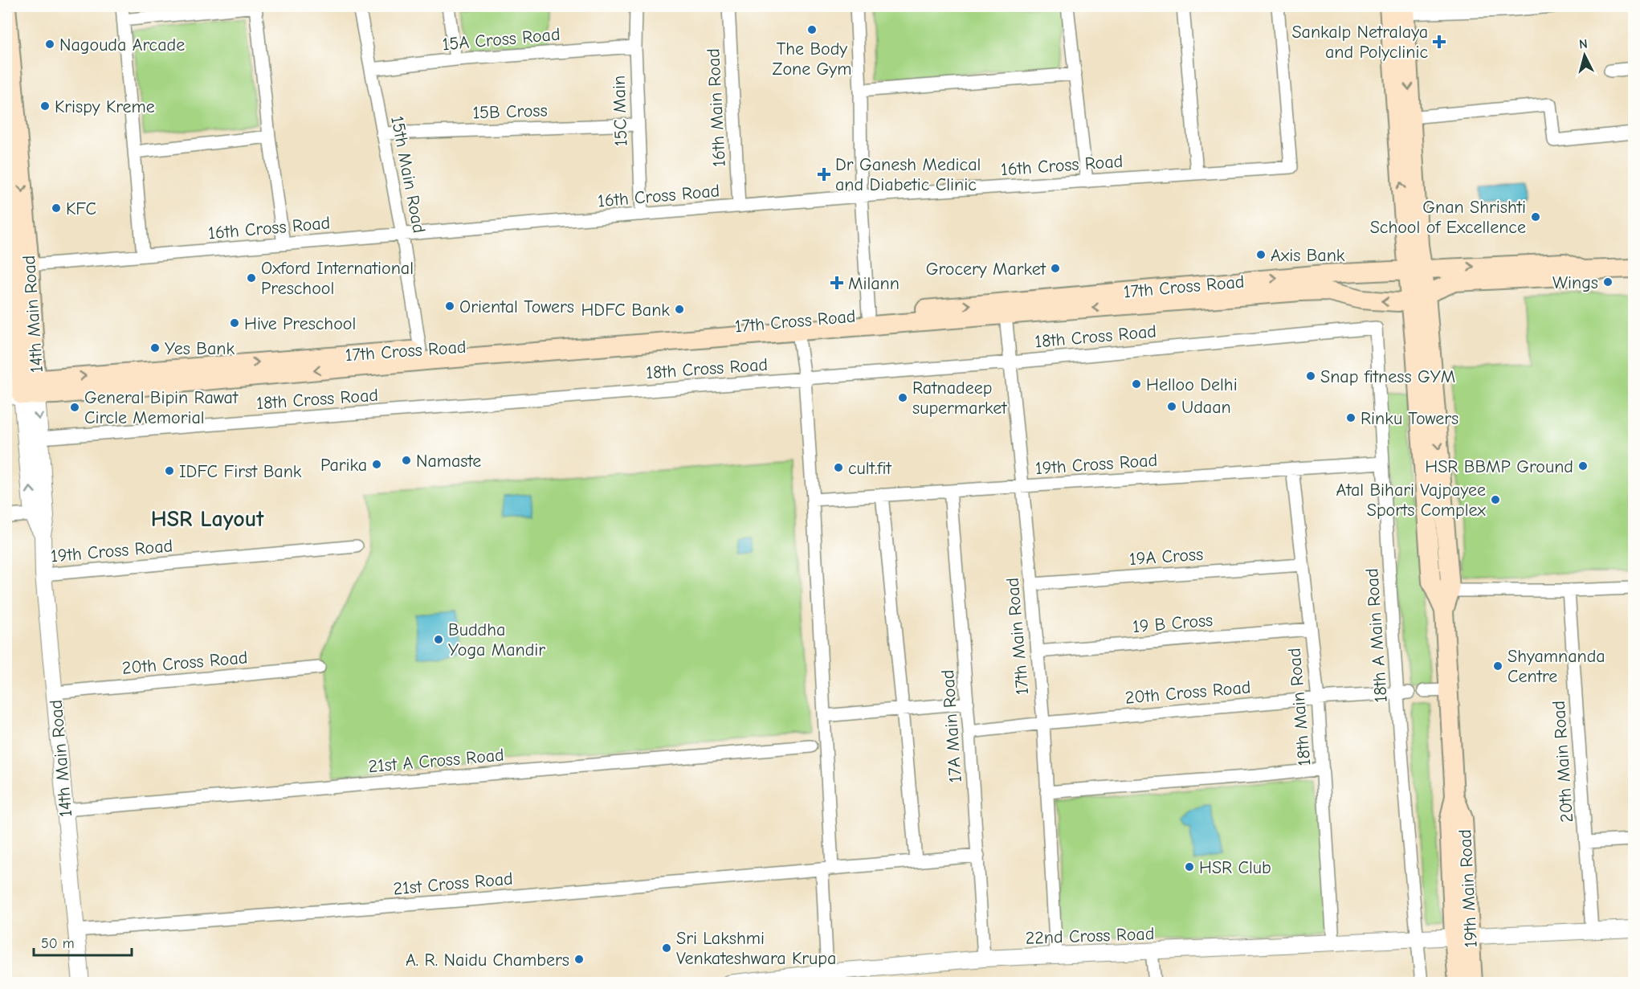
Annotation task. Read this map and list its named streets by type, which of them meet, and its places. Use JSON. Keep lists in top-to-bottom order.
{
  "streets": {
    "main road": ["17th Cross Road", "14th Main Road", "19th Main Road"],
    "street": [
      "15A Cross Road",
      "16th Main Road",
      "15B Cross",
      "15C Main",
      "16th Cross Road",
      "15th Main Road",
      "18th Cross Road",
      "19th Cross Road",
      "19A Cross",
      "19 B Cross",
      "18th A Main Road",
      "17th Main Road",
      "20th Cross Road",
      "18th Main Road",
      "17A Main Road",
      "21st A Cross Road",
      "20th Main Road",
      "21st Cross Road",
      "22nd Cross Road"
    ]
  },
  "crossings": [
    ["15A Cross Road", "15C Main"],
    ["15A Cross Road", "15th Main Road"],
    ["16th Main Road", "16th Cross Road"],
    ["15B Cross", "15C Main"],
    ["15B Cross", "15th Main Road"],
    ["15C Main", "16th Cross Road"],
    ["16th Cross Road", "15th Main Road"],
    ["16th Cross Road", "14th Main Road"],
    ["15th Main Road", "17th Cross Road"],
    ["17th Cross Road", "14th Main Road"],
    ["17th Cross Road", "17th Main Road"],
    ["17th Cross Road", "19th Main Road"],
    ["14th Main Road", "18th Cross Road"],
    ["14th Main Road", "19th Cross Road"],
    ["14th Main Road", "20th Cross Road"],
    ["14th Main Road", "21st A Cross Road"],
    ["14th Main Road", "21st Cross Road"],
    ["18th Cross Road", "18th A Main Road"],
    ["18th Cross Road", "17th Main Road"],
    ["19th Cross Road", "18th A Main Road"],
    ["19th Cross Road", "17th Main Road"],
    ["19th Cross Road", "18th Main Road"],
    ["19th Cross Road", "17A Main Road"],
    ["19A Cross", "17th Main Road"],
    ["19A Cross", "18th Main Road"],
    ["19 B Cross", "17th Main Road"],
    ["19 B Cross", "18th Main Road"],
    ["18th A Main Road", "20th Cross Road"],
    ["18th A Main Road", "22nd Cross Road"],
    ["17th Main Road", "20th Cross Road"],
    ["17th Main Road", "22nd Cross Road"],
    ["20th Cross Road", "18th Main Road"],
    ["20th Cross Road", "17A Main Road"],
    ["18th Main Road", "22nd Cross Road"],
    ["17A Main Road", "21st Cross Road"],
    ["17A Main Road", "22nd Cross Road"],
    ["20th Main Road", "22nd Cross Road"],
    ["19th Main Road", "22nd Cross Road"]
  ],
  "districts": ["HSR Layout"],
  "places": {
    "other": [
      "The Body Zone Gym",
      "Nagouda Arcade",
      "Krispy Kreme",
      "KFC",
      "Gnan Shrishti School of Excellence",
      "Axis Bank",
      "Grocery Market",
      "Oxford International Preschool",
      "Wings",
      "Oriental Towers",
      "HDFC Bank",
      "Hive Preschool",
      "Yes Bank",
      "Snap fitness GYM",
      "Helloo Delhi",
      "Ratnadeep supermarket",
      "Udaan",
      "General Bipin Rawat Circle Memorial",
      "Rinku Towers",
      "Namaste",
      "Parika",
      "HSR BBMP Ground",
      "cult.fit",
      "IDFC First Bank",
      "Atal Bihari Vajpayee Sports Complex",
      "Buddha Yoga Mandir",
      "Shyamnanda Centre",
      "HSR Club",
      "Sri Lakshmi Venkateshwara Krupa",
      "A. R. Naidu Chambers"
    ],
    "health": ["Sankalp Netralaya and Polyclinic", "Dr Ganesh Medical and Diabetic Clinic", "Milann"]
  },
  "scale_bar": "50 m",
  "north": "top"
}
